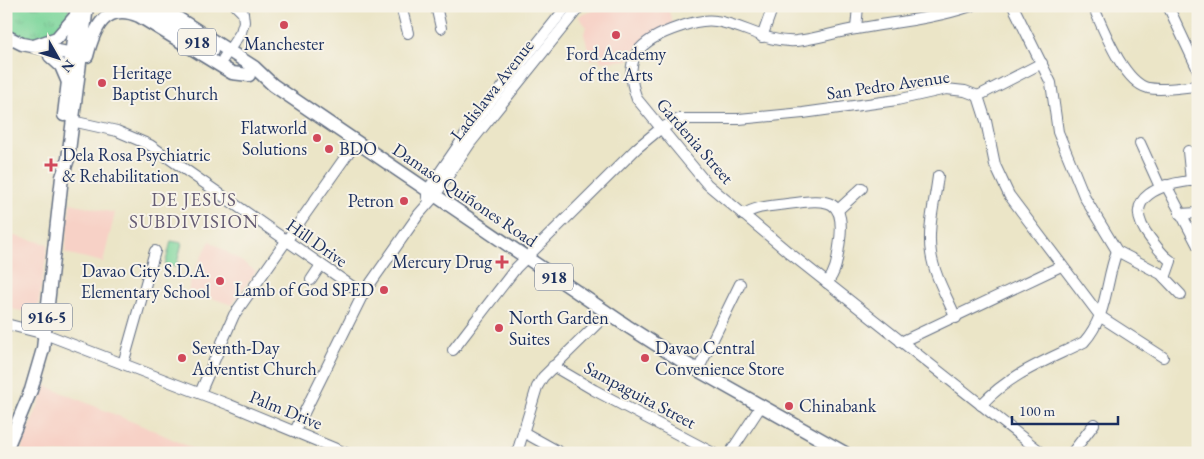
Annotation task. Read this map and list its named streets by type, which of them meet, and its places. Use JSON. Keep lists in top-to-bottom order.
{
  "streets": {
    "main road": ["918", "Damaso Quiñones Road", "916-5"],
    "street": [
      "San Pedro Avenue",
      "Ladislawa Avenue",
      "Gardenia Street",
      "Hill Drive",
      "Sampaguita Street",
      "Palm Drive"
    ]
  },
  "crossings": [
    ["San Pedro Avenue", "Gardenia Street"],
    ["San Pedro Avenue", "Damaso Quiñones Road"],
    ["Ladislawa Avenue", "Damaso Quiñones Road"],
    ["Ladislawa Avenue", "Hill Drive"],
    ["Ladislawa Avenue", "Palm Drive"],
    ["Hill Drive", "916-5"],
    ["916-5", "Palm Drive"]
  ],
  "districts": ["DE JESUS SUBDIVISION"],
  "places": {
    "other": [
      "Manchester",
      "Ford Academy of the Arts",
      "Heritage Baptist Church",
      "Flatworld Solutions",
      "BDO",
      "Petron",
      "Davao City S.D.A. Elementary School",
      "Lamb of God SPED",
      "North Garden Suites",
      "Seventh-Day Adventist Church",
      "Davao Central Convenience Store",
      "Chinabank"
    ],
    "health": ["Dela Rosa Psychiatric & Rehabilitation", "Mercury Drug"]
  },
  "scale_bar": "100 m",
  "north": "bottom right"
}
